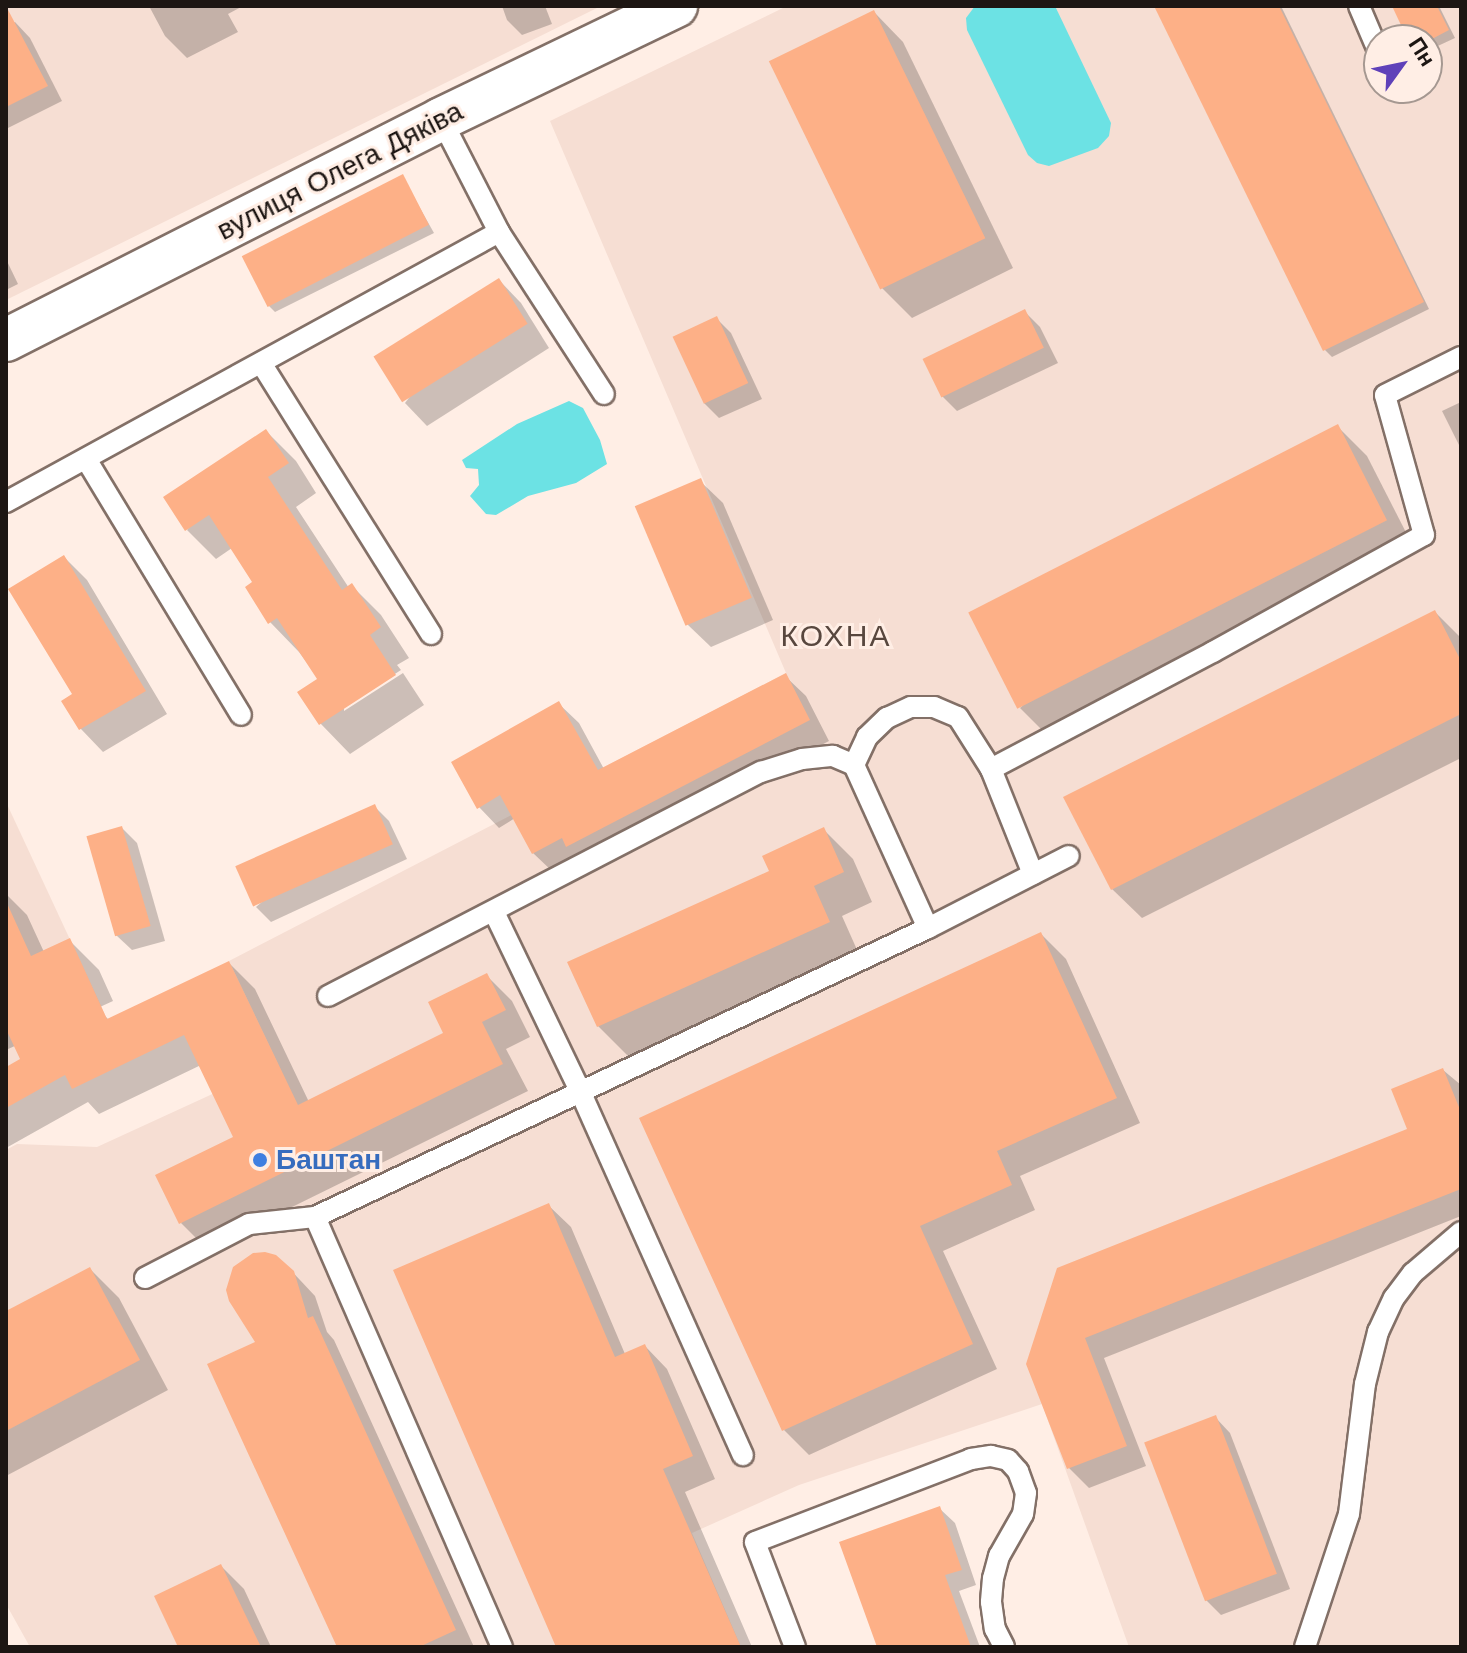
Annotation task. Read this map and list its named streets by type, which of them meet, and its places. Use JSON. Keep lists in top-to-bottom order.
{
  "streets": {
    "street": ["вулиця Олега Дяківа"]
  },
  "districts": ["КОХНА"],
  "places": ["Баштан"],
  "north": "top right"
}
